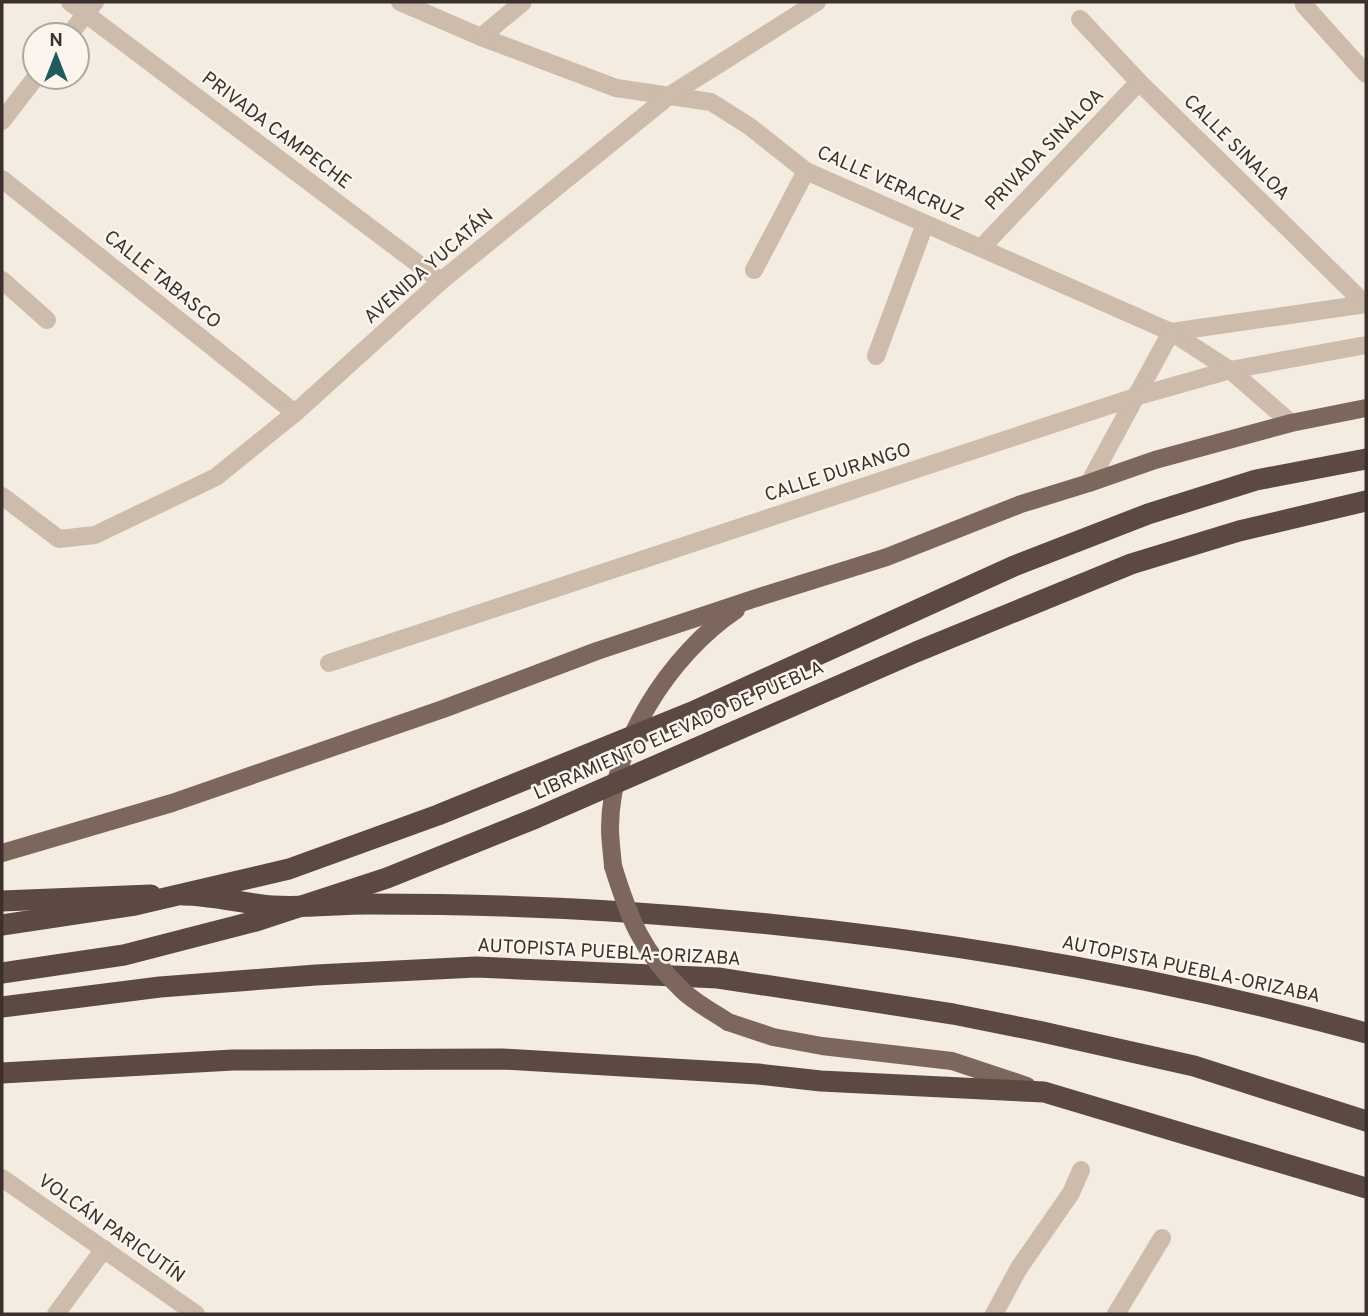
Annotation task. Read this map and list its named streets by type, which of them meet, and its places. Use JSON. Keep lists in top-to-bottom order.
{
  "streets": {
    "highway": ["LIBRAMIENTO ELEVADO DE PUEBLA", "AUTOPISTA PUEBLA-ORIZABA"],
    "street": [
      "PRIVADA CAMPECHE",
      "CALLE SINALOA",
      "PRIVADA SINALOA",
      "CALLE VERACRUZ",
      "AVENIDA YUCATÁN",
      "CALLE TABASCO",
      "CALLE DURANGO",
      "VOLCÁN PARICUTÍN"
    ]
  },
  "crossings": [
    ["PRIVADA CAMPECHE", "AVENIDA YUCATÁN"],
    ["CALLE SINALOA", "PRIVADA SINALOA"],
    ["PRIVADA SINALOA", "CALLE VERACRUZ"],
    ["CALLE VERACRUZ", "AVENIDA YUCATÁN"],
    ["CALLE VERACRUZ", "CALLE DURANGO"],
    ["AVENIDA YUCATÁN", "CALLE TABASCO"]
  ],
  "north": "top"
}
